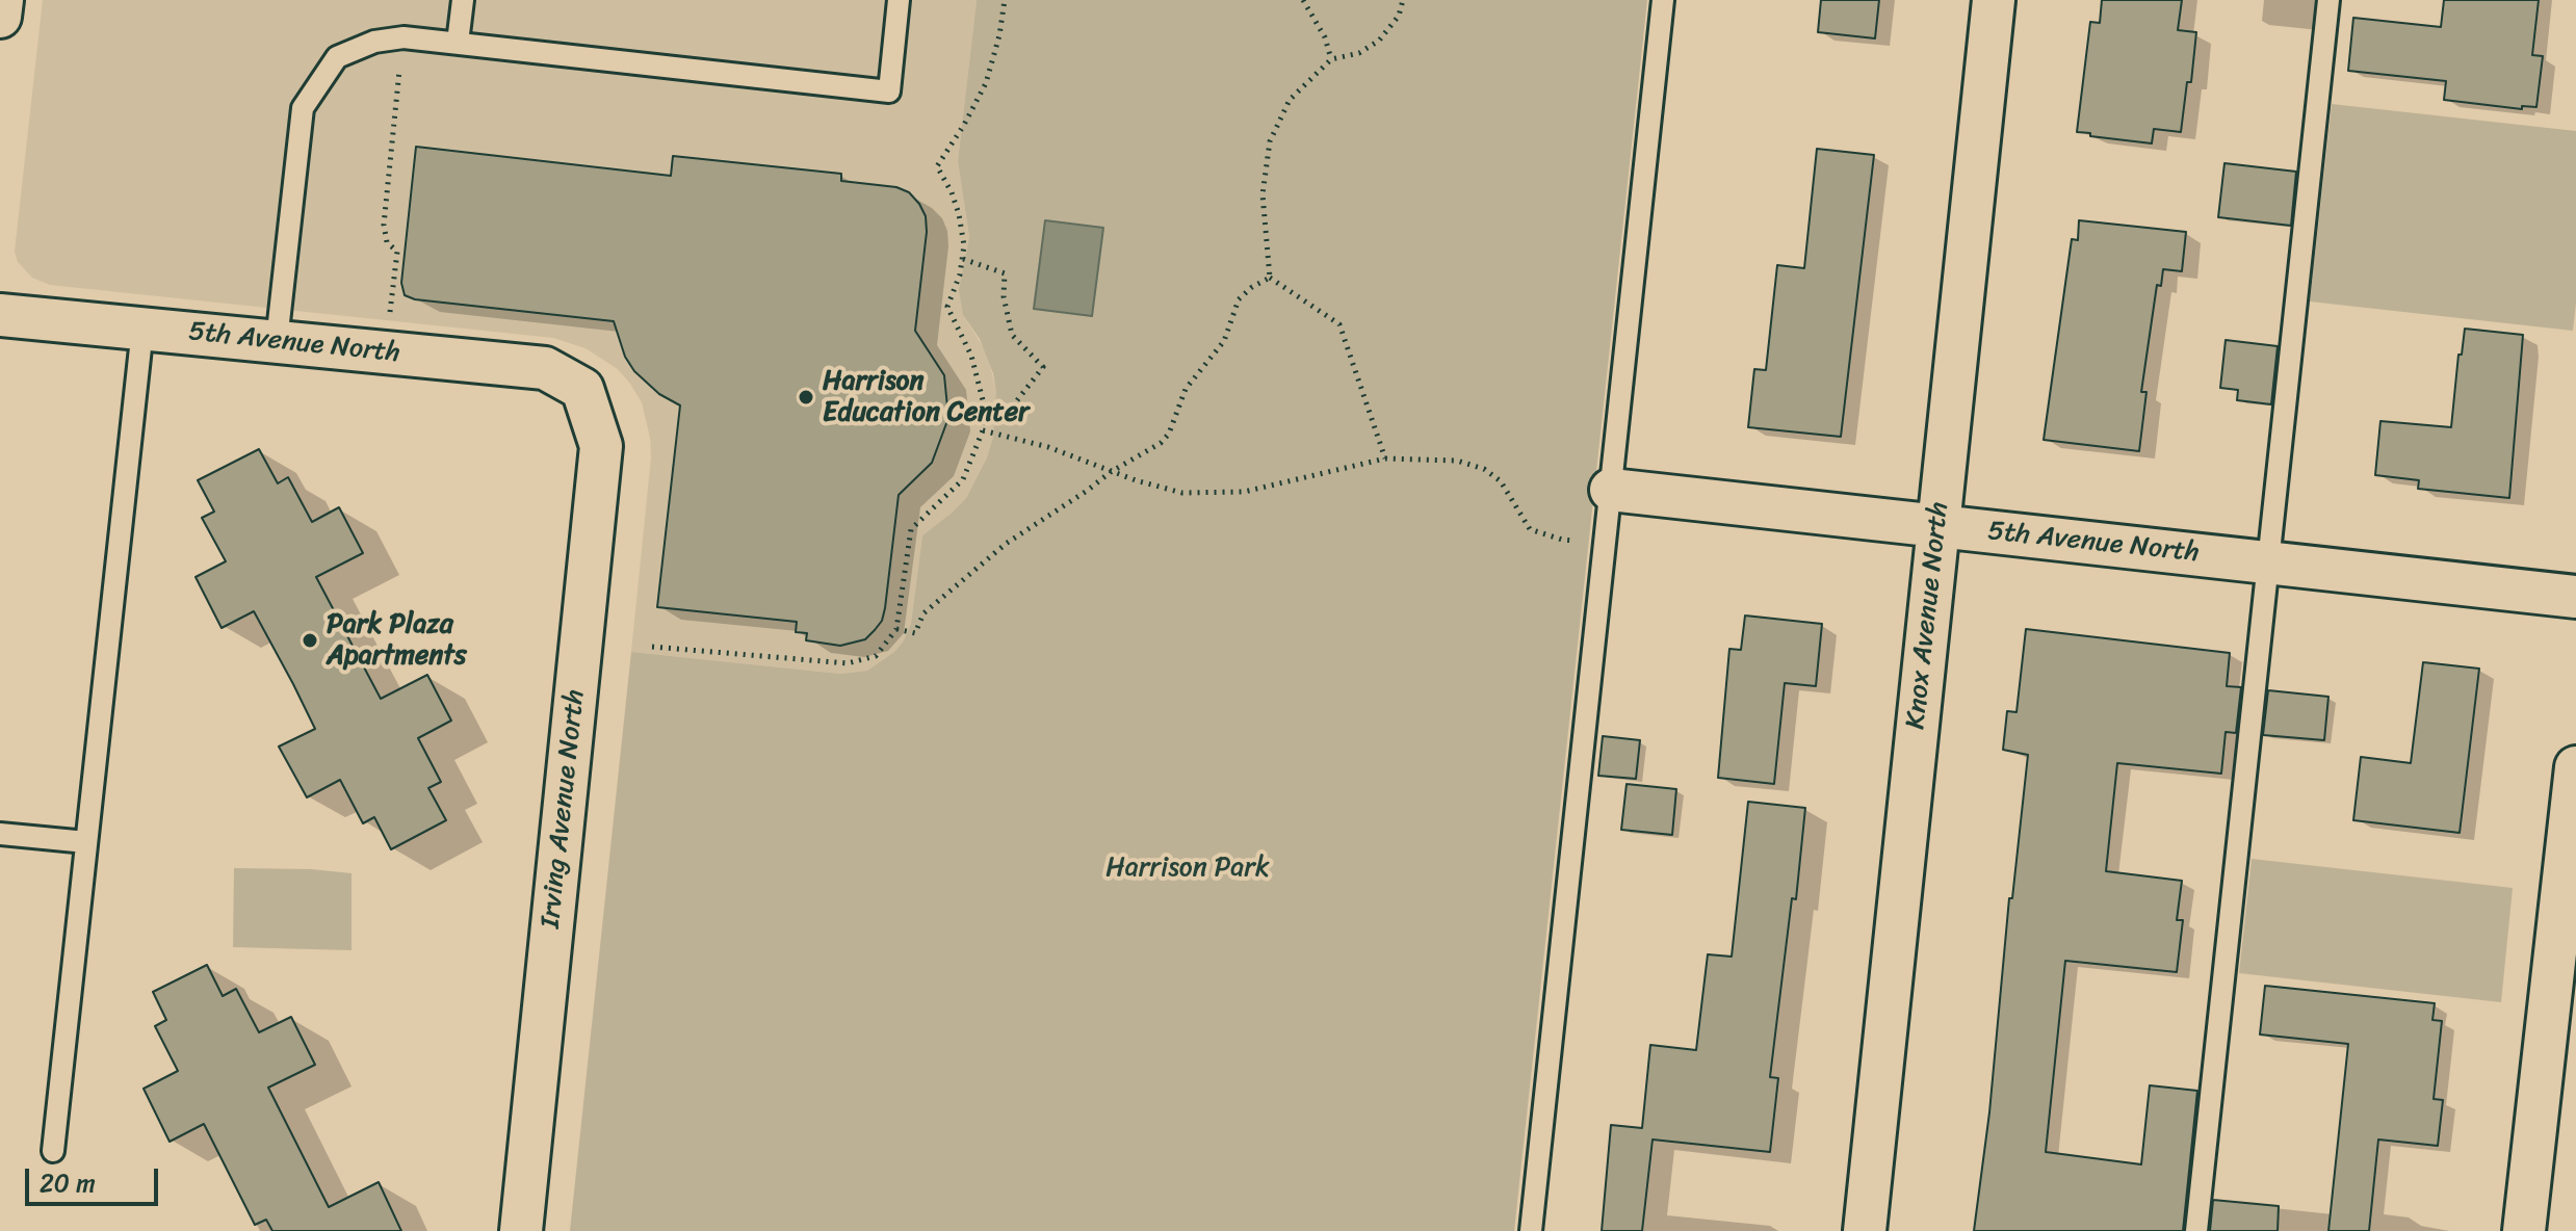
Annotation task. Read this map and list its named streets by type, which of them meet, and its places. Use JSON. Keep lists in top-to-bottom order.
{
  "streets": {
    "street": ["5th Avenue North", "Knox Avenue North", "Irving Avenue North"]
  },
  "crossings": [
    ["5th Avenue North", "Knox Avenue North"],
    ["5th Avenue North", "Irving Avenue North"]
  ],
  "parks": ["Harrison Park"],
  "places": ["Harrison Education Center", "Park Plaza Apartments"],
  "scale_bar": "20 m"
}
